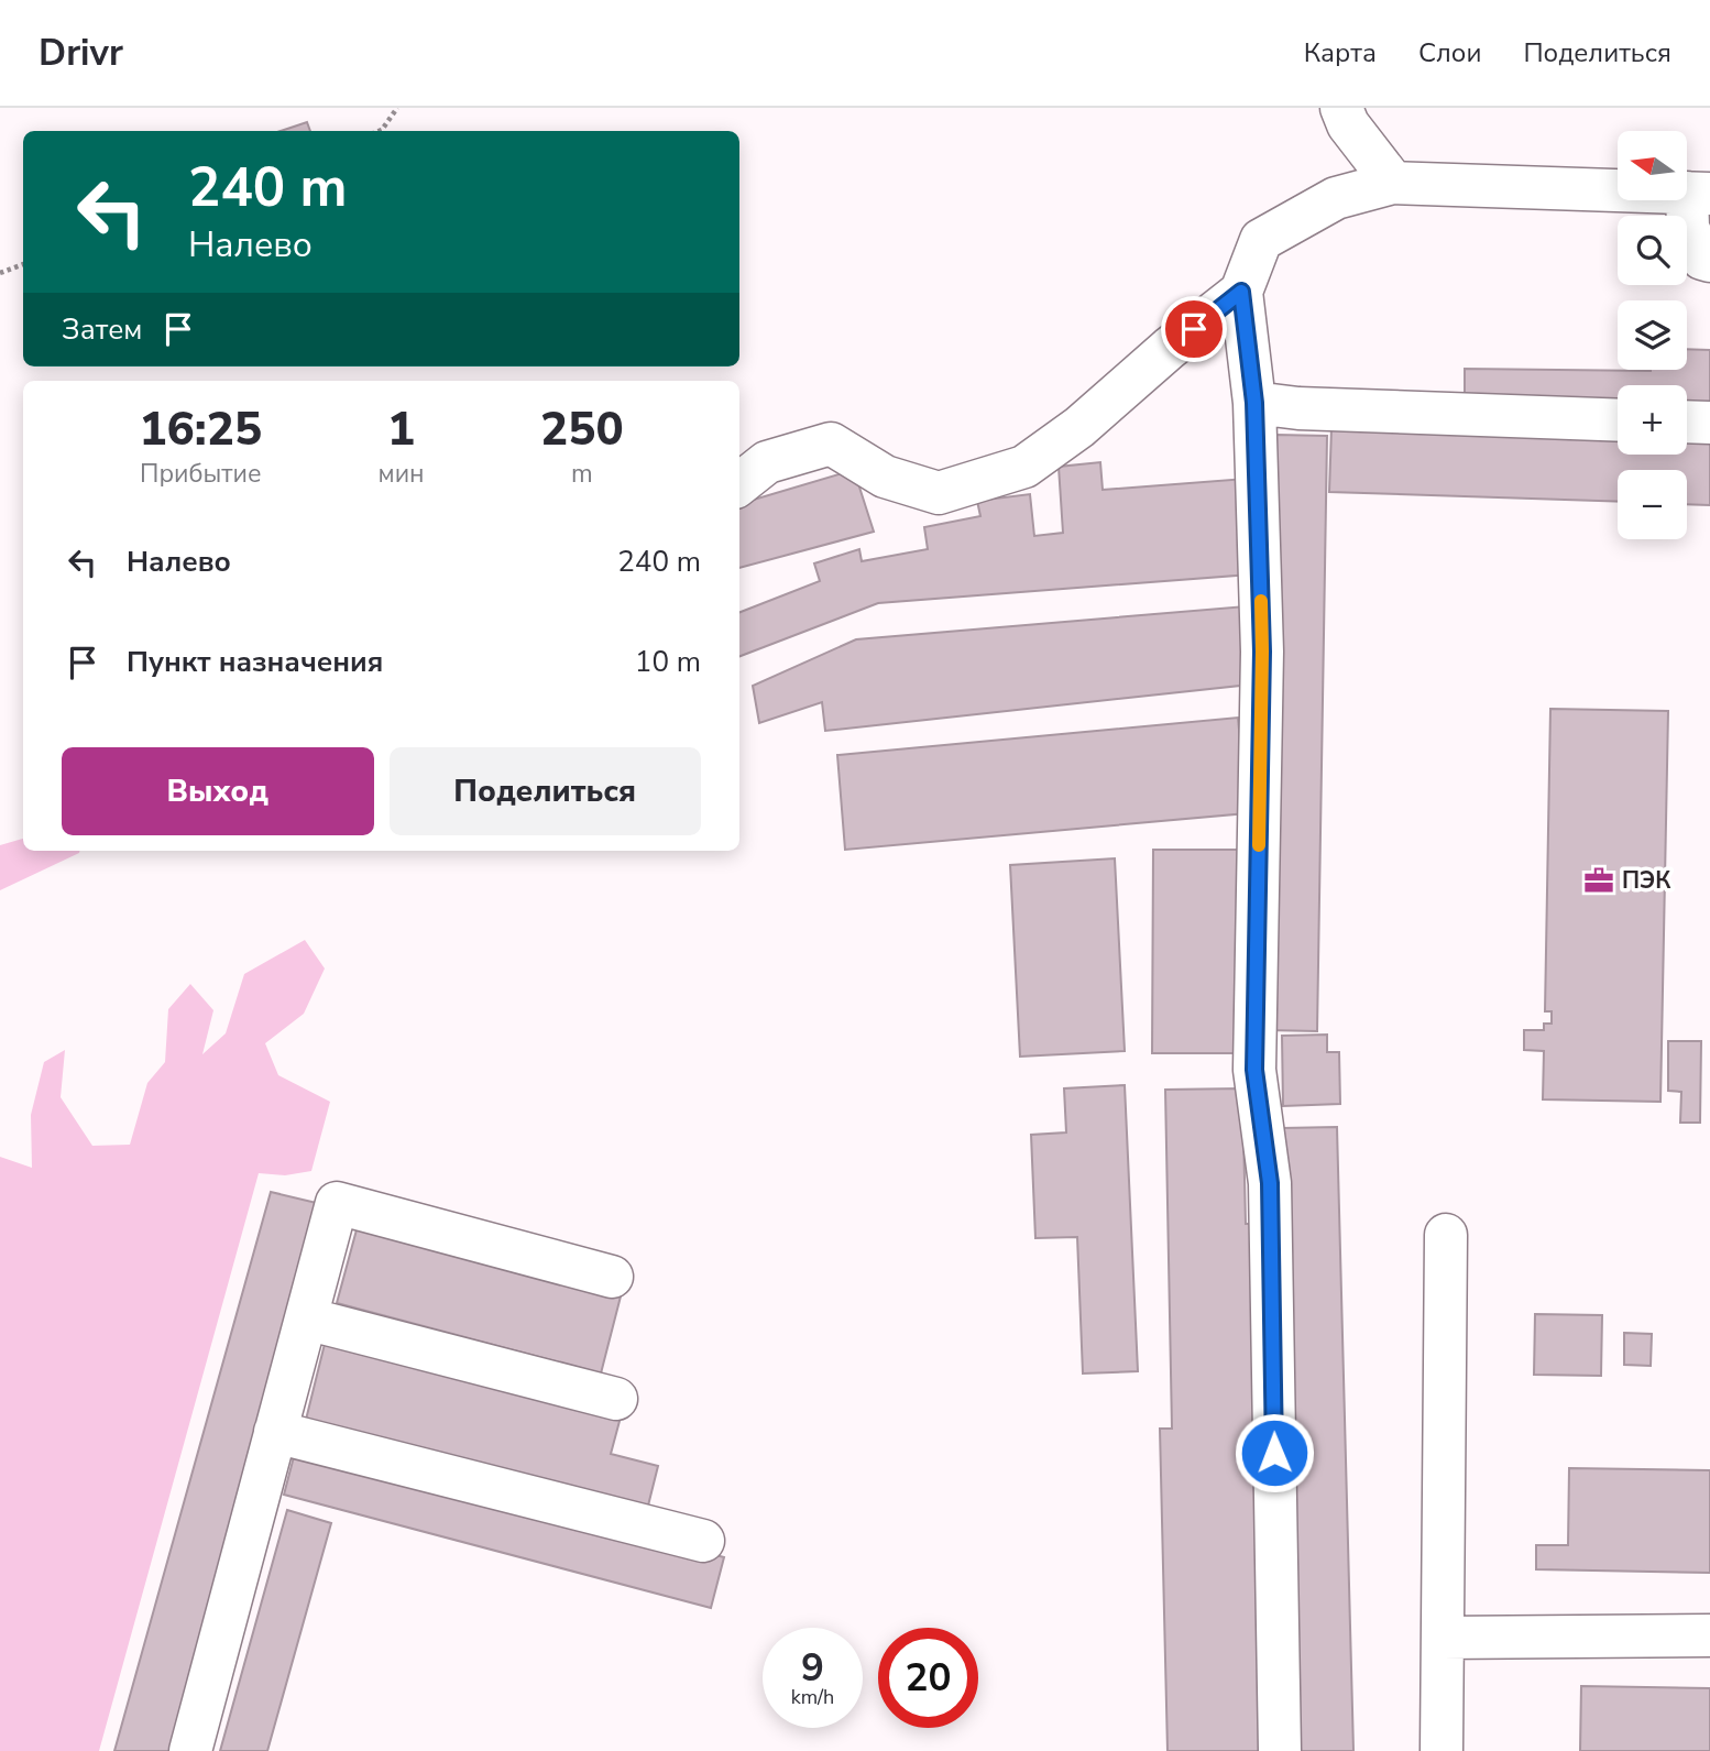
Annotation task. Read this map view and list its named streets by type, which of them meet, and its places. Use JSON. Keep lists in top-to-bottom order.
{
  "places": {
    "office": ["ПЭК"]
  },
  "north": "left",
  "page": {
    "header": "Drivr",
    "nav": ["Карта", "Слои", "Поделиться"],
    "map_buttons": ["+", "−"],
    "turn": ["240 m", "Налево"],
    "then": "Затем",
    "eta": [
      "16:25",
      "Прибытие",
      "1",
      "мин",
      "250",
      "m"
    ],
    "list": [
      {
        "name": "Налево",
        "value": "240 m"
      },
      {
        "name": "Пункт назначения",
        "value": "10 m"
      }
    ],
    "buttons": ["Выход", "Поделиться"],
    "speed": "9 km/h",
    "limit": "20"
  }
}
